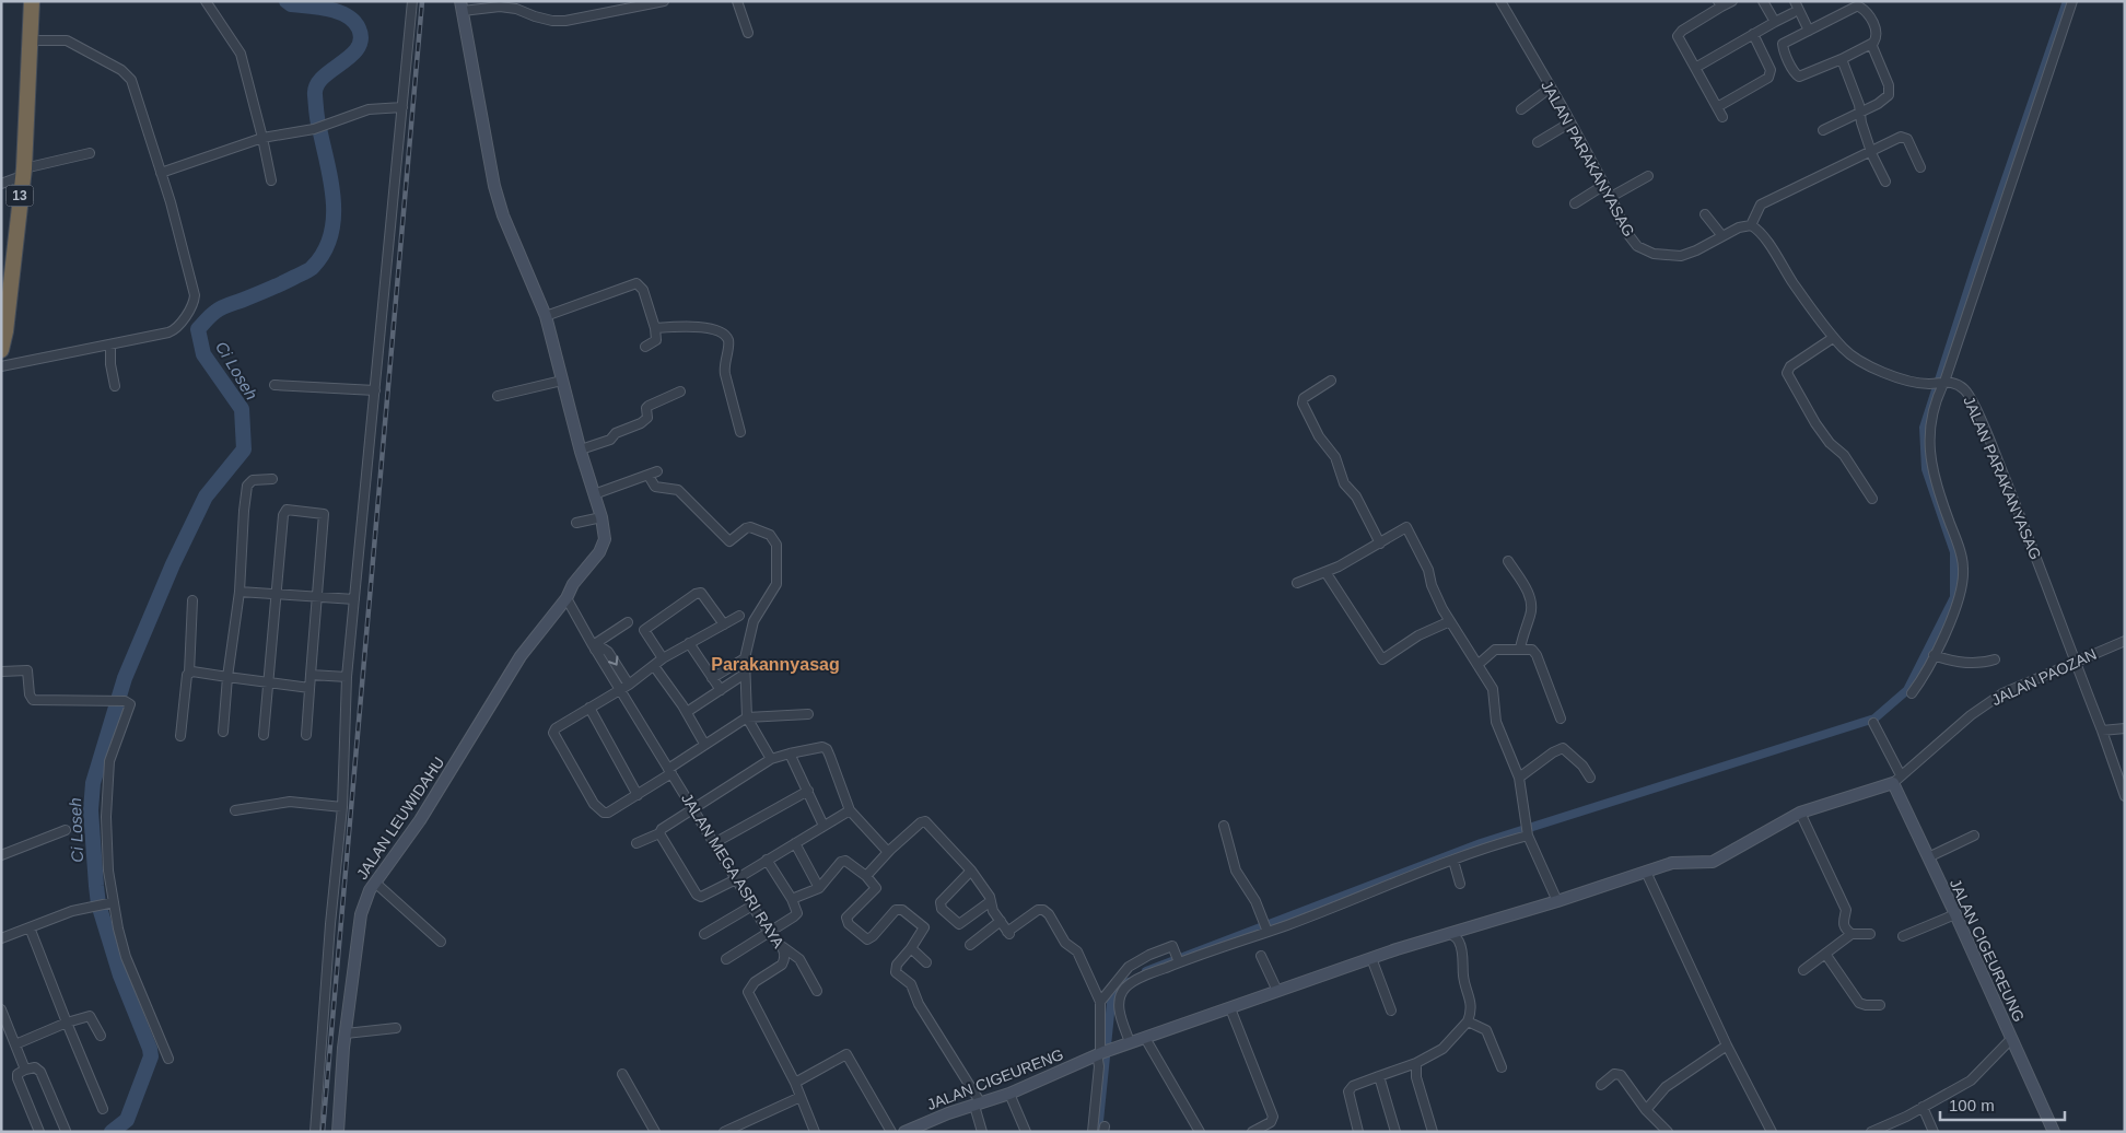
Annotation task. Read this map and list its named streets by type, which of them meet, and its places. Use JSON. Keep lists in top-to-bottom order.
{
  "streets": {
    "highway": ["13"],
    "street": [
      "JALAN PARAKANYASAG",
      "JALAN PAOZAN",
      "JALAN LEUWIDAHU",
      "JALAN MEGA ASRI RAYA",
      "JALAN CIGEUREUNG",
      "JALAN CIGEURENG"
    ]
  },
  "crossings": [
    ["JALAN PARAKANYASAG", "JALAN PAOZAN"],
    ["JALAN PAOZAN", "JALAN CIGEUREUNG"],
    ["JALAN PAOZAN", "JALAN CIGEURENG"],
    ["JALAN LEUWIDAHU", "JALAN MEGA ASRI RAYA"],
    ["JALAN CIGEUREUNG", "JALAN CIGEURENG"]
  ],
  "districts": ["Parakannyasag"],
  "water": ["Ci Loseh"],
  "scale_bar": "100 m"
}
